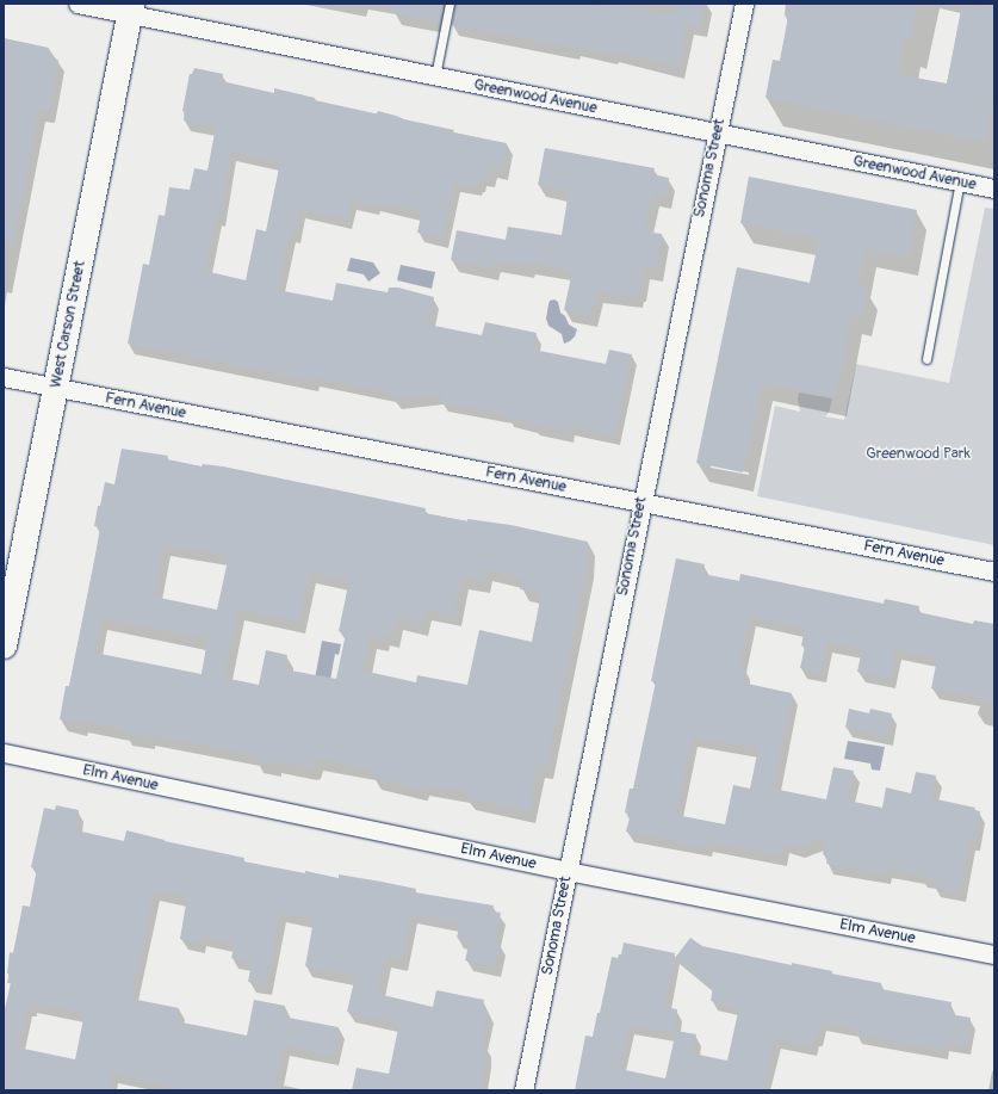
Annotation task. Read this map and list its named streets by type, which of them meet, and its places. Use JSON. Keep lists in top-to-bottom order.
{
  "streets": {
    "main road": ["West Carson Street"],
    "street": [
      "Greenwood Avenue",
      "Sonoma Street",
      "Fern Avenue",
      "Elm Avenue"
    ]
  },
  "crossings": [
    ["Greenwood Avenue", "Sonoma Street"],
    ["Greenwood Avenue", "West Carson Street"],
    ["Sonoma Street", "Fern Avenue"],
    ["Sonoma Street", "Elm Avenue"],
    ["West Carson Street", "Fern Avenue"]
  ],
  "parks": ["Greenwood Park"]
}
